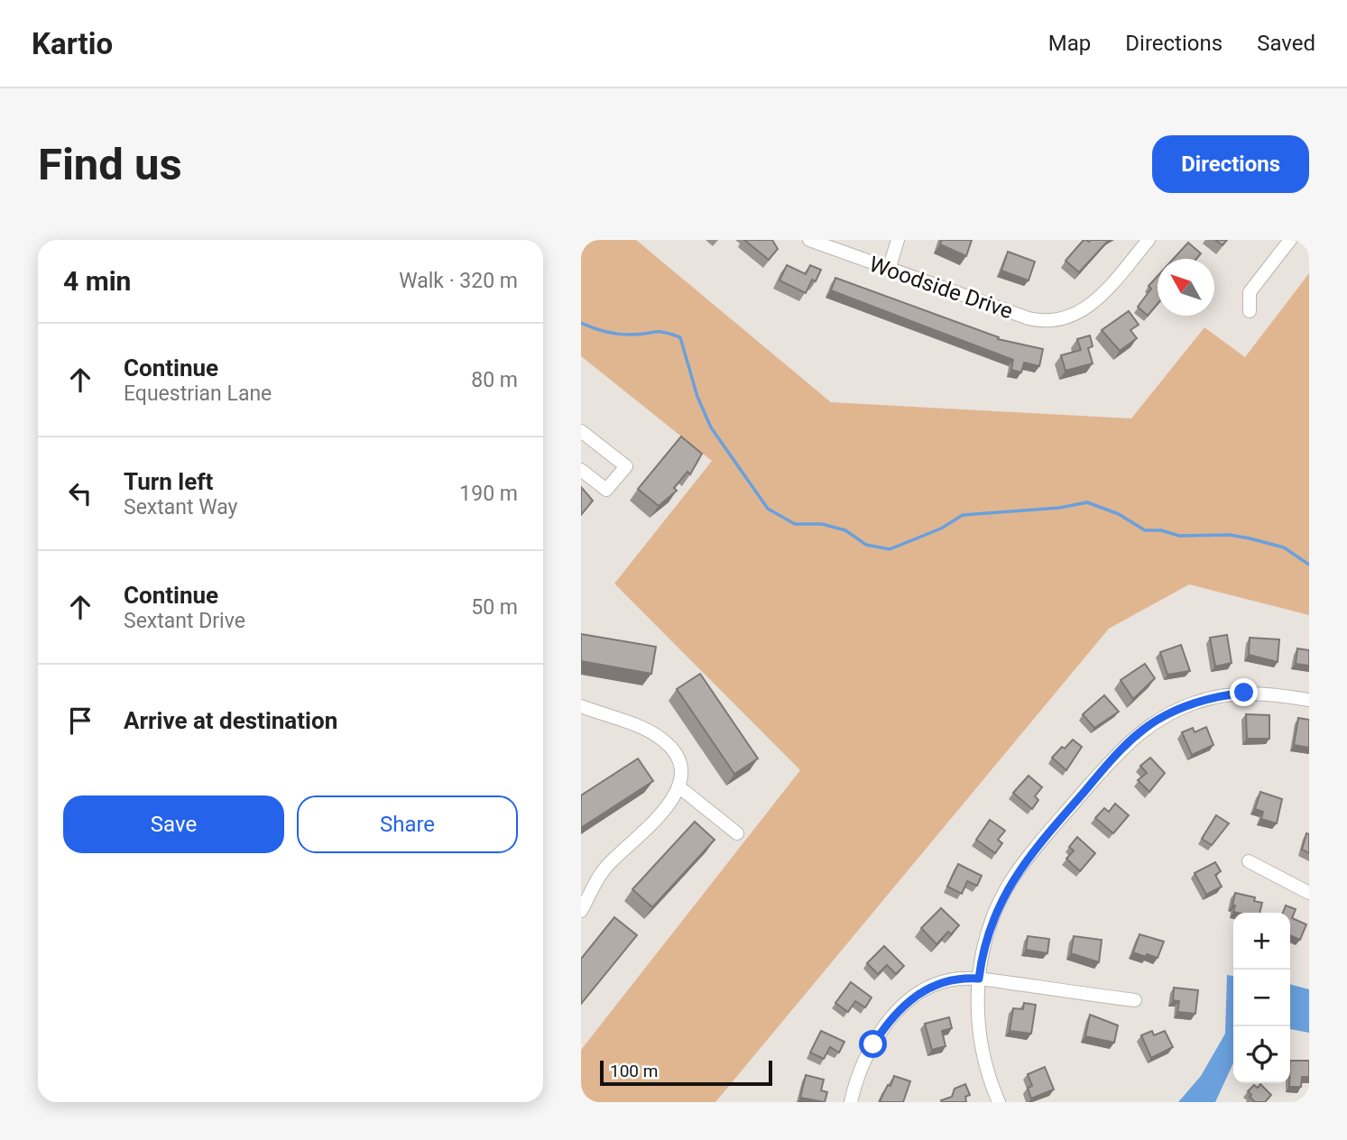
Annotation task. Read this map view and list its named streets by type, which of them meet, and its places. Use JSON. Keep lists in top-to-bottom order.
{
  "streets": {
    "street": ["Woodside Drive"]
  },
  "scale_bar": "100 m",
  "north": "top left",
  "page": {
    "header": "Kartio",
    "nav": ["Map", "Directions", "Saved"],
    "buttons": [
      "Directions",
      ["Save", "Share"]
    ],
    "title": "Find us",
    "heading": ["4 min", "Walk · 320 m"],
    "list": [
      ["Continue", "Equestrian Lane", "80 m"],
      ["Turn left", "Sextant Way", "190 m"],
      ["Continue", "Sextant Drive", "50 m"],
      "Arrive at destination"
    ],
    "map_buttons": ["+", "−"],
    "scale": "100 m"
  }
}
